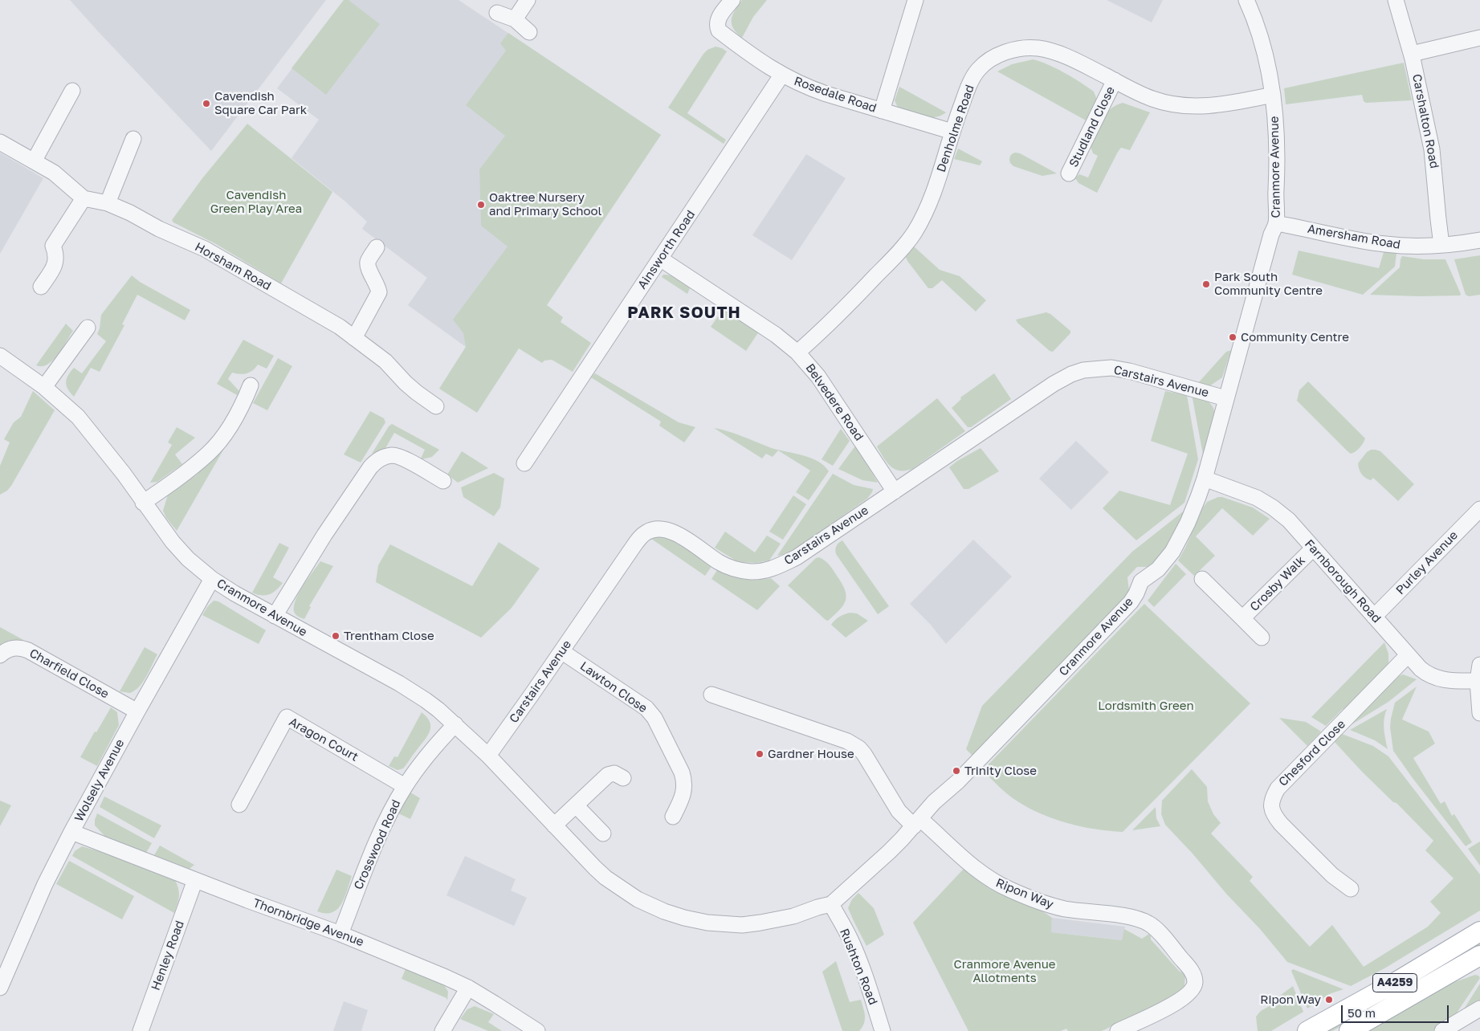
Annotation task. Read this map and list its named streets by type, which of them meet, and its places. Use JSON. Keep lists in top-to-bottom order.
{
  "streets": {
    "main road": ["A4259"],
    "street": [
      "Rosedale Road",
      "Carshalton Road",
      "Studland Close",
      "Denholme Road",
      "Cranmore Avenue",
      "Amersham Road",
      "Ainsworth Road",
      "Horsham Road",
      "Carstairs Avenue",
      "Belvedere Road",
      "Purley Avenue",
      "Farnborough Road",
      "Crosby Walk",
      "Charfield Close",
      "Lawton Close",
      "Aragon Court",
      "Chesford Close",
      "Wolsely Avenue",
      "Crosswood Road",
      "Ripon Way",
      "Thornbridge Avenue",
      "Henley Road",
      "Rushton Road"
    ]
  },
  "crossings": [
    ["Rosedale Road", "Denholme Road"],
    ["Rosedale Road", "Ainsworth Road"],
    ["Carshalton Road", "Amersham Road"],
    ["Studland Close", "Denholme Road"],
    ["Denholme Road", "Cranmore Avenue"],
    ["Denholme Road", "Belvedere Road"],
    ["Cranmore Avenue", "Amersham Road"],
    ["Cranmore Avenue", "Carstairs Avenue"],
    ["Cranmore Avenue", "Farnborough Road"],
    ["Cranmore Avenue", "Wolsely Avenue"],
    ["Cranmore Avenue", "Crosswood Road"],
    ["Cranmore Avenue", "Ripon Way"],
    ["Cranmore Avenue", "Rushton Road"],
    ["Ainsworth Road", "Belvedere Road"],
    ["Carstairs Avenue", "Belvedere Road"],
    ["Carstairs Avenue", "Lawton Close"],
    ["Purley Avenue", "Farnborough Road"],
    ["Farnborough Road", "Crosby Walk"],
    ["Farnborough Road", "Chesford Close"],
    ["Charfield Close", "Wolsely Avenue"],
    ["Aragon Court", "Crosswood Road"],
    ["Wolsely Avenue", "Thornbridge Avenue"],
    ["Crosswood Road", "Thornbridge Avenue"],
    ["Thornbridge Avenue", "Henley Road"]
  ],
  "districts": ["PARK SOUTH"],
  "parks": ["Cavendish Green Play Area", "Lordsmith Green", "Cranmore Avenue Allotments"],
  "places": [
    "Cavendish Square Car Park",
    "Oaktree Nursery and Primary School",
    "Park South Community Centre",
    "Community Centre",
    "Trentham Close",
    "Gardner House",
    "Trinity Close",
    "Ripon Way"
  ],
  "scale_bar": "50 m"
}
